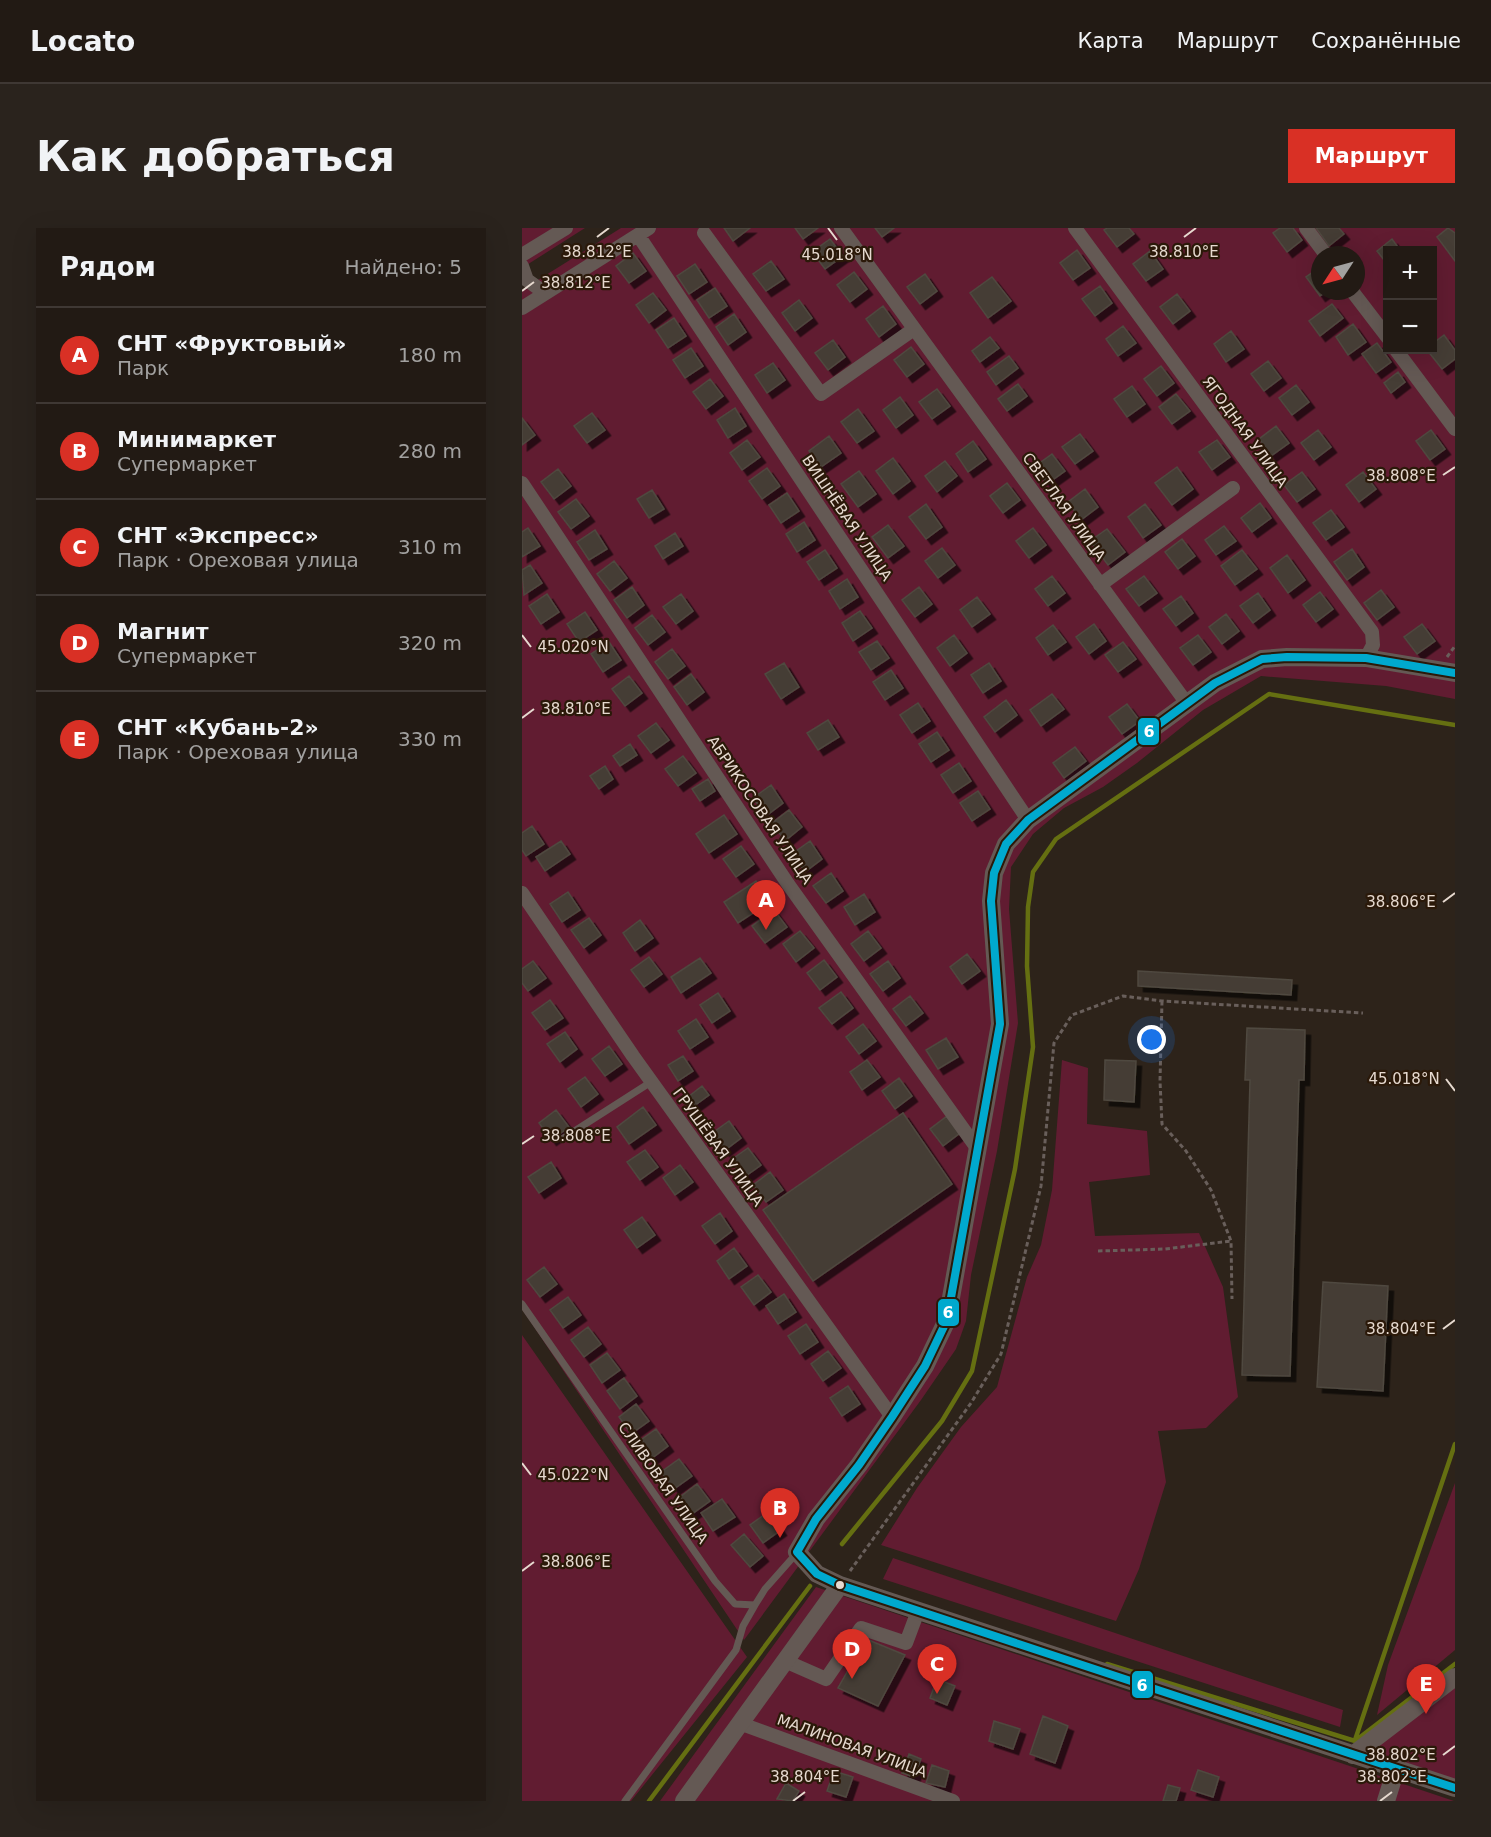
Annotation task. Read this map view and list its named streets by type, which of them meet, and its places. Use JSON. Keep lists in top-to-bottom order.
{
  "streets": {
    "street": [
      "ЯГОДНАЯ УЛИЦА",
      "СВЕТЛАЯ УЛИЦА",
      "ВИШНЁВАЯ УЛИЦА",
      "АБРИКОСОВАЯ УЛИЦА",
      "ГРУШЁВАЯ УЛИЦА",
      "МАЛИНОВАЯ УЛИЦА"
    ],
    "lane": ["СЛИВОВАЯ УЛИЦА"]
  },
  "lines": ["transit line 6"],
  "north": "bottom left",
  "page": {
    "header": "Locato",
    "nav": ["Карта", "Маршрут", "Сохранённые"],
    "buttons": "Маршрут",
    "title": "Как добраться",
    "heading": ["Рядом", "Найдено: 5"],
    "map_buttons": ["+", "−"],
    "list": [
      {
        "mark": "A",
        "name": "СНТ «Фруктовый»",
        "note": "Парк",
        "value": "180 m"
      },
      {
        "mark": "B",
        "name": "Минимаркет",
        "note": "Супермаркет",
        "value": "280 m"
      },
      {
        "mark": "C",
        "name": "СНТ «Экспресс»",
        "note": "Парк · Ореховая улица",
        "value": "310 m"
      },
      {
        "mark": "D",
        "name": "Магнит",
        "note": "Супермаркет",
        "value": "320 m"
      },
      {
        "mark": "E",
        "name": "СНТ «Кубань-2»",
        "note": "Парк · Ореховая улица",
        "value": "330 m"
      }
    ],
    "pins": [
      "A",
      "B",
      "D",
      "C",
      "E"
    ]
  },
  "coordinates": [
    "38.810°E",
    "38.812°E",
    "45.018°N",
    "38.808°E",
    "45.020°N",
    "38.806°E",
    "38.804°E",
    "45.022°N",
    "38.802°E"
  ]
}
